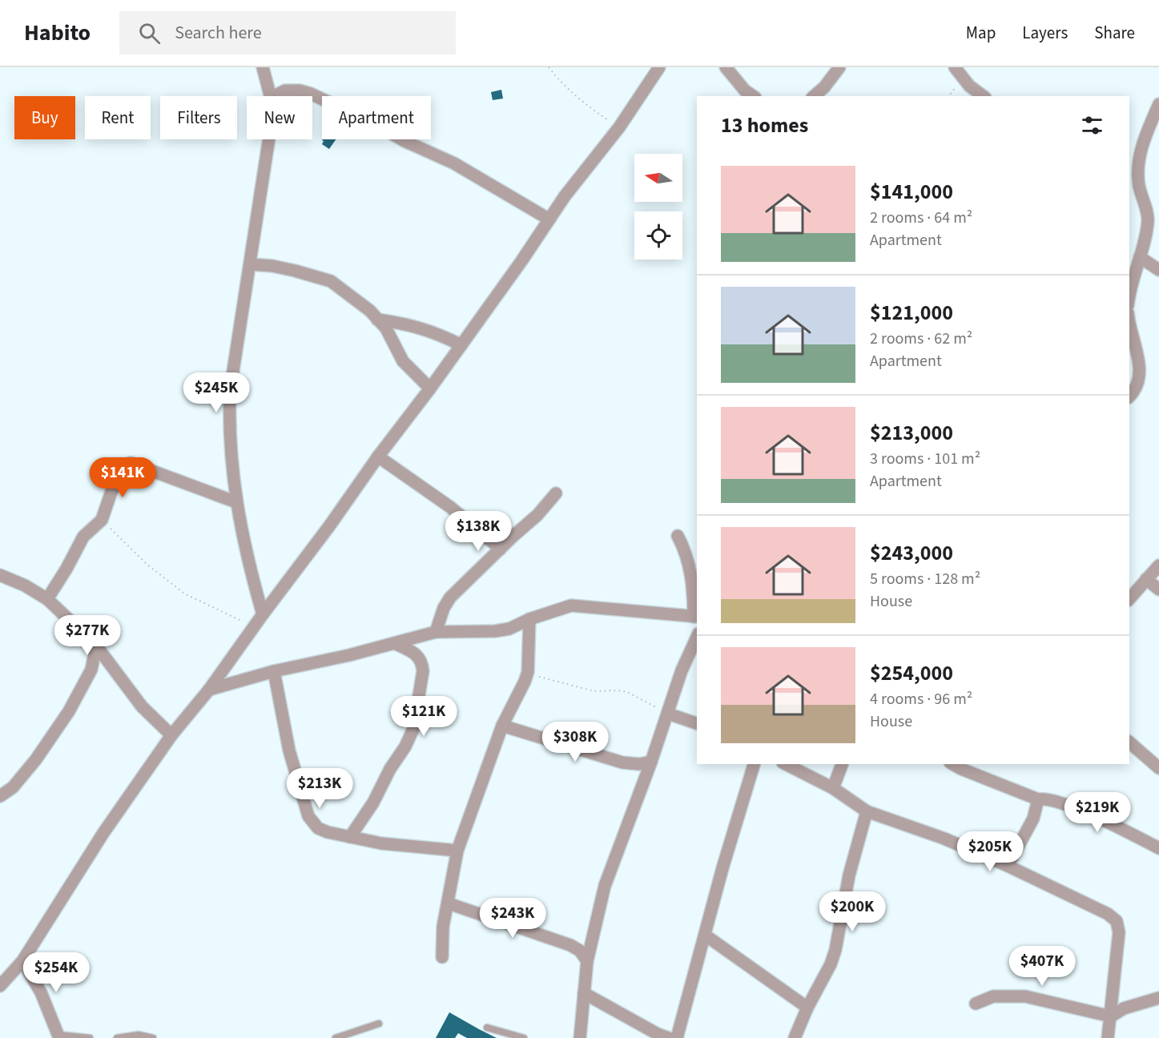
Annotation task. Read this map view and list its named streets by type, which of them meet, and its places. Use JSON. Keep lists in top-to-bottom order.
{
  "north": "left",
  "page": {
    "header": "Habito",
    "search": "Search here",
    "nav": ["Map", "Layers", "Share"],
    "chip": [
      "Buy",
      "Rent",
      "Filters",
      "New",
      "Apartment"
    ],
    "heading": "13 homes",
    "list": [
      {
        "name": "$141,000",
        "note": "2 rooms · 64 m² · Apartment"
      },
      {
        "name": "$121,000",
        "note": "2 rooms · 62 m² · Apartment"
      },
      {
        "name": "$213,000",
        "note": "3 rooms · 101 m² · Apartment"
      },
      {
        "name": "$243,000",
        "note": "5 rooms · 128 m² · House"
      },
      {
        "name": "$254,000",
        "note": "4 rooms · 96 m² · House"
      }
    ],
    "price": [
      "$245K",
      "$141K",
      "$138K",
      "$277K",
      "$121K",
      "$308K",
      "$213K",
      "$219K",
      "$205K",
      "$200K",
      "$243K",
      "$407K",
      "$254K"
    ]
  }
}
